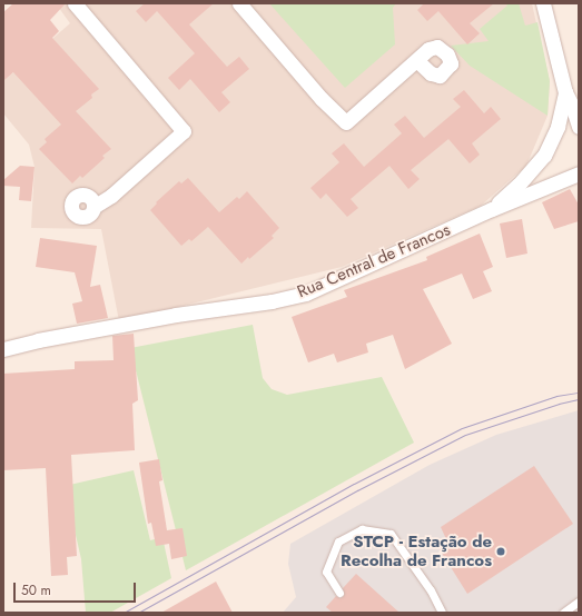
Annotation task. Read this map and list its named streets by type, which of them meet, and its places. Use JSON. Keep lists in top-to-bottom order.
{
  "streets": {
    "street": ["Rua Central de Francos"]
  },
  "places": ["STCP - Estação de Recolha de Francos"],
  "scale_bar": "50 m"
}
